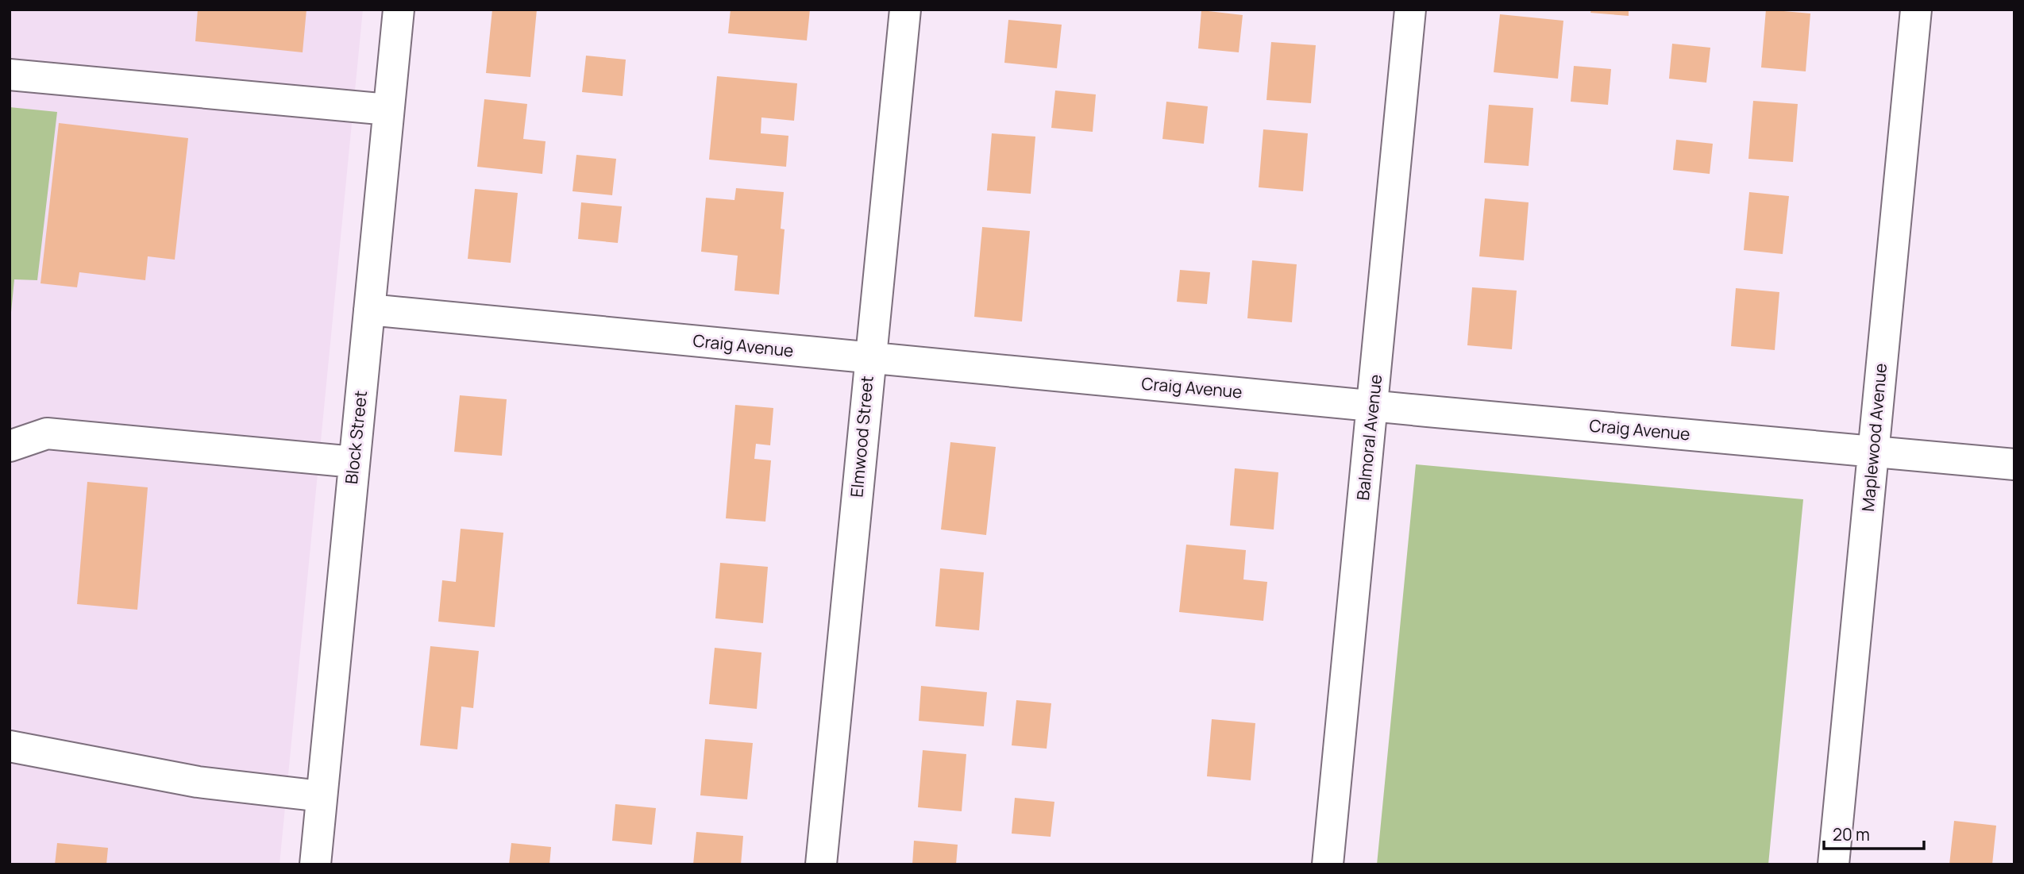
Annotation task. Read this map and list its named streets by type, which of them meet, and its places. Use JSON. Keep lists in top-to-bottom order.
{
  "streets": {
    "street": [
      "Craig Avenue",
      "Elmwood Street",
      "Block Street",
      "Balmoral Avenue",
      "Maplewood Avenue"
    ]
  },
  "crossings": [
    ["Craig Avenue", "Elmwood Street"],
    ["Craig Avenue", "Block Street"],
    ["Craig Avenue", "Balmoral Avenue"],
    ["Craig Avenue", "Maplewood Avenue"]
  ],
  "scale_bar": "20 m"
}
